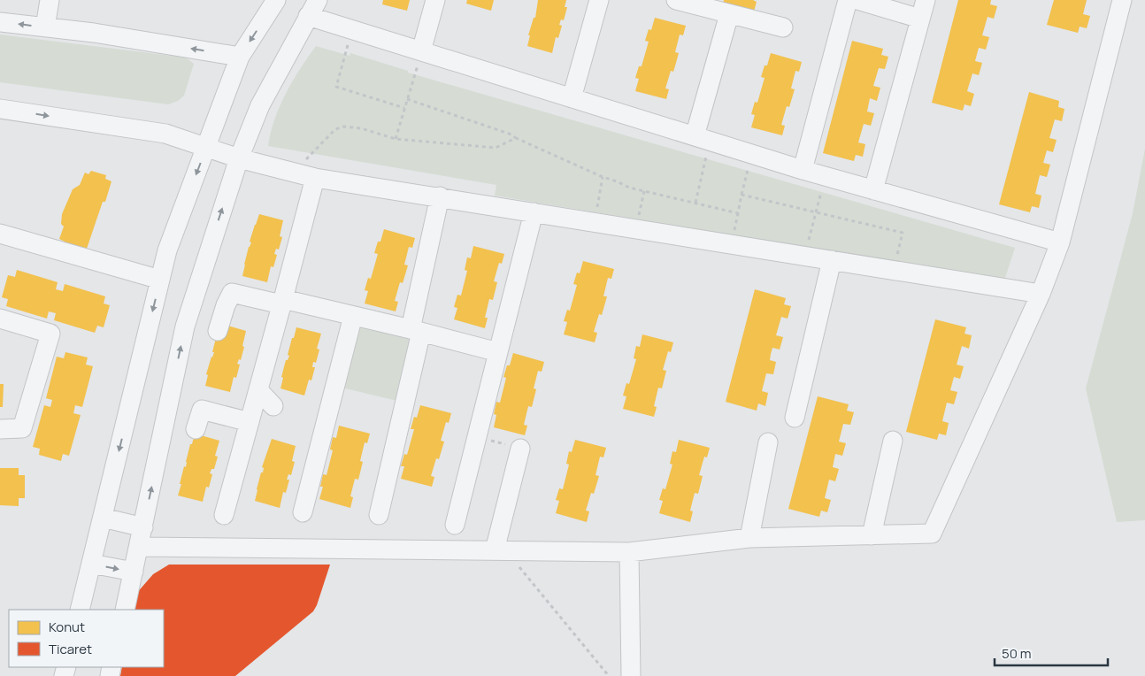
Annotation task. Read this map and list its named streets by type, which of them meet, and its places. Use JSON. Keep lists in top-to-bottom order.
{
  "legend": ["Konut", "Ticaret"],
  "scale_bar": "50 m"
}
